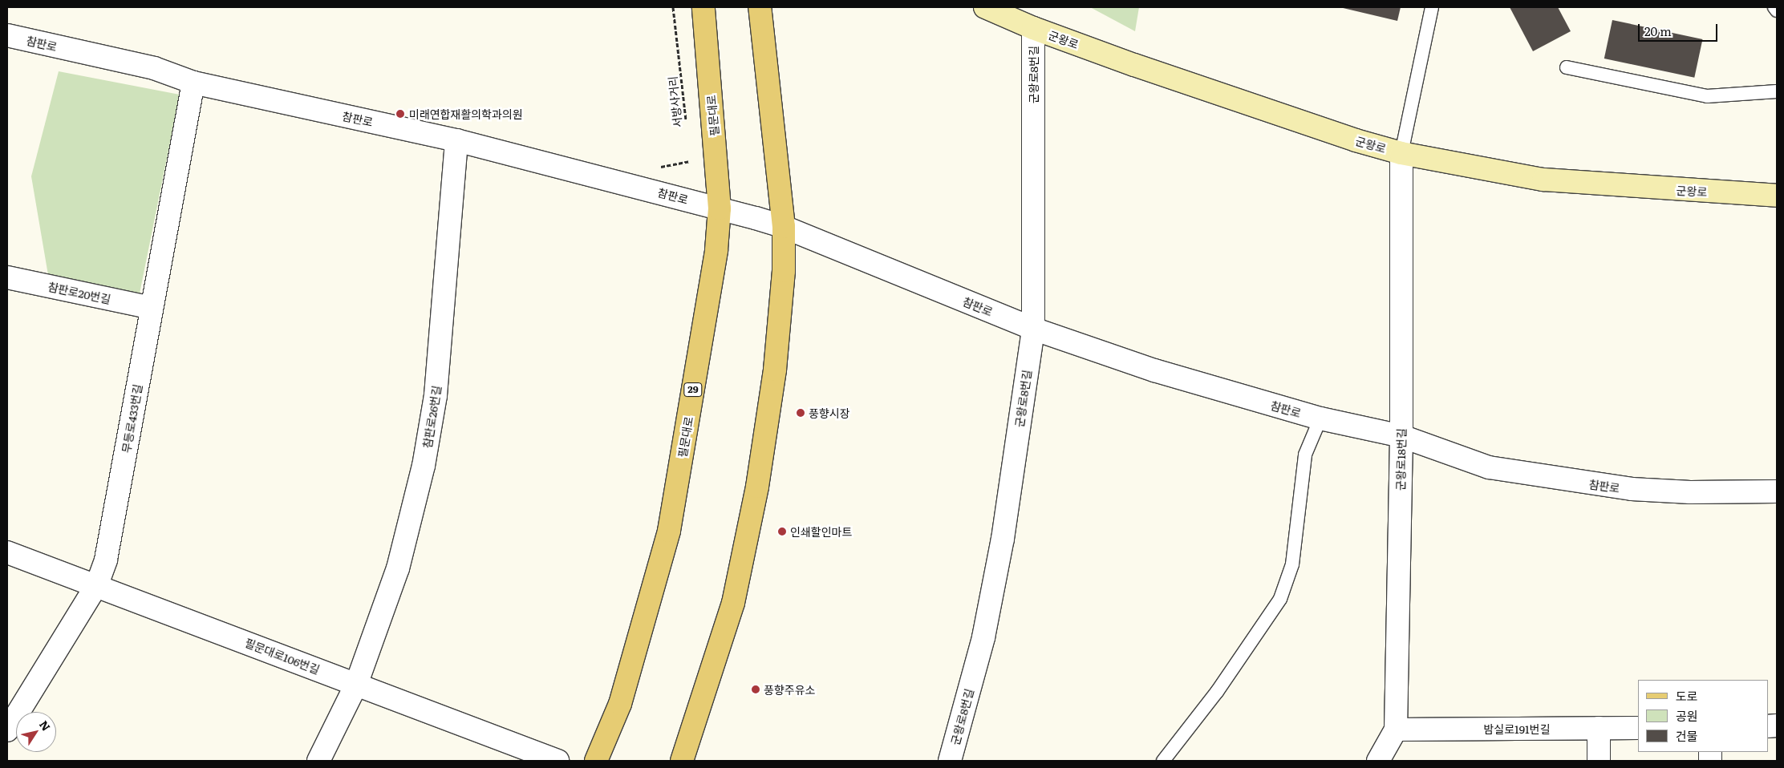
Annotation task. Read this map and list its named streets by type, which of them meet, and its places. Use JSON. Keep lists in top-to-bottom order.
{
  "streets": {
    "main road": ["군왕로", "필문대로", "29"],
    "street": [
      "참판로",
      "군왕로8번길",
      "참판로20번길",
      "참판로26번길",
      "무등로433번길",
      "군왕로18번길",
      "필문대로106번길",
      "밤실로191번길"
    ],
    "path": ["서방사거리"]
  },
  "crossings": [
    ["군왕로", "군왕로8번길"],
    ["군왕로", "군왕로18번길"],
    ["참판로", "군왕로8번길"],
    ["참판로", "필문대로"],
    ["참판로", "참판로26번길"],
    ["참판로", "무등로433번길"],
    ["참판로", "군왕로18번길"],
    ["참판로20번길", "무등로433번길"],
    ["참판로26번길", "필문대로106번길"],
    ["무등로433번길", "필문대로106번길"],
    ["군왕로18번길", "밤실로191번길"]
  ],
  "places": [
    "미래연합재활의학과의원",
    "풍향시장",
    "인쇄할인마트",
    "풍향주유소"
  ],
  "legend": ["도로", "공원", "건물"],
  "scale_bar": "20 m",
  "north": "top right"
}
